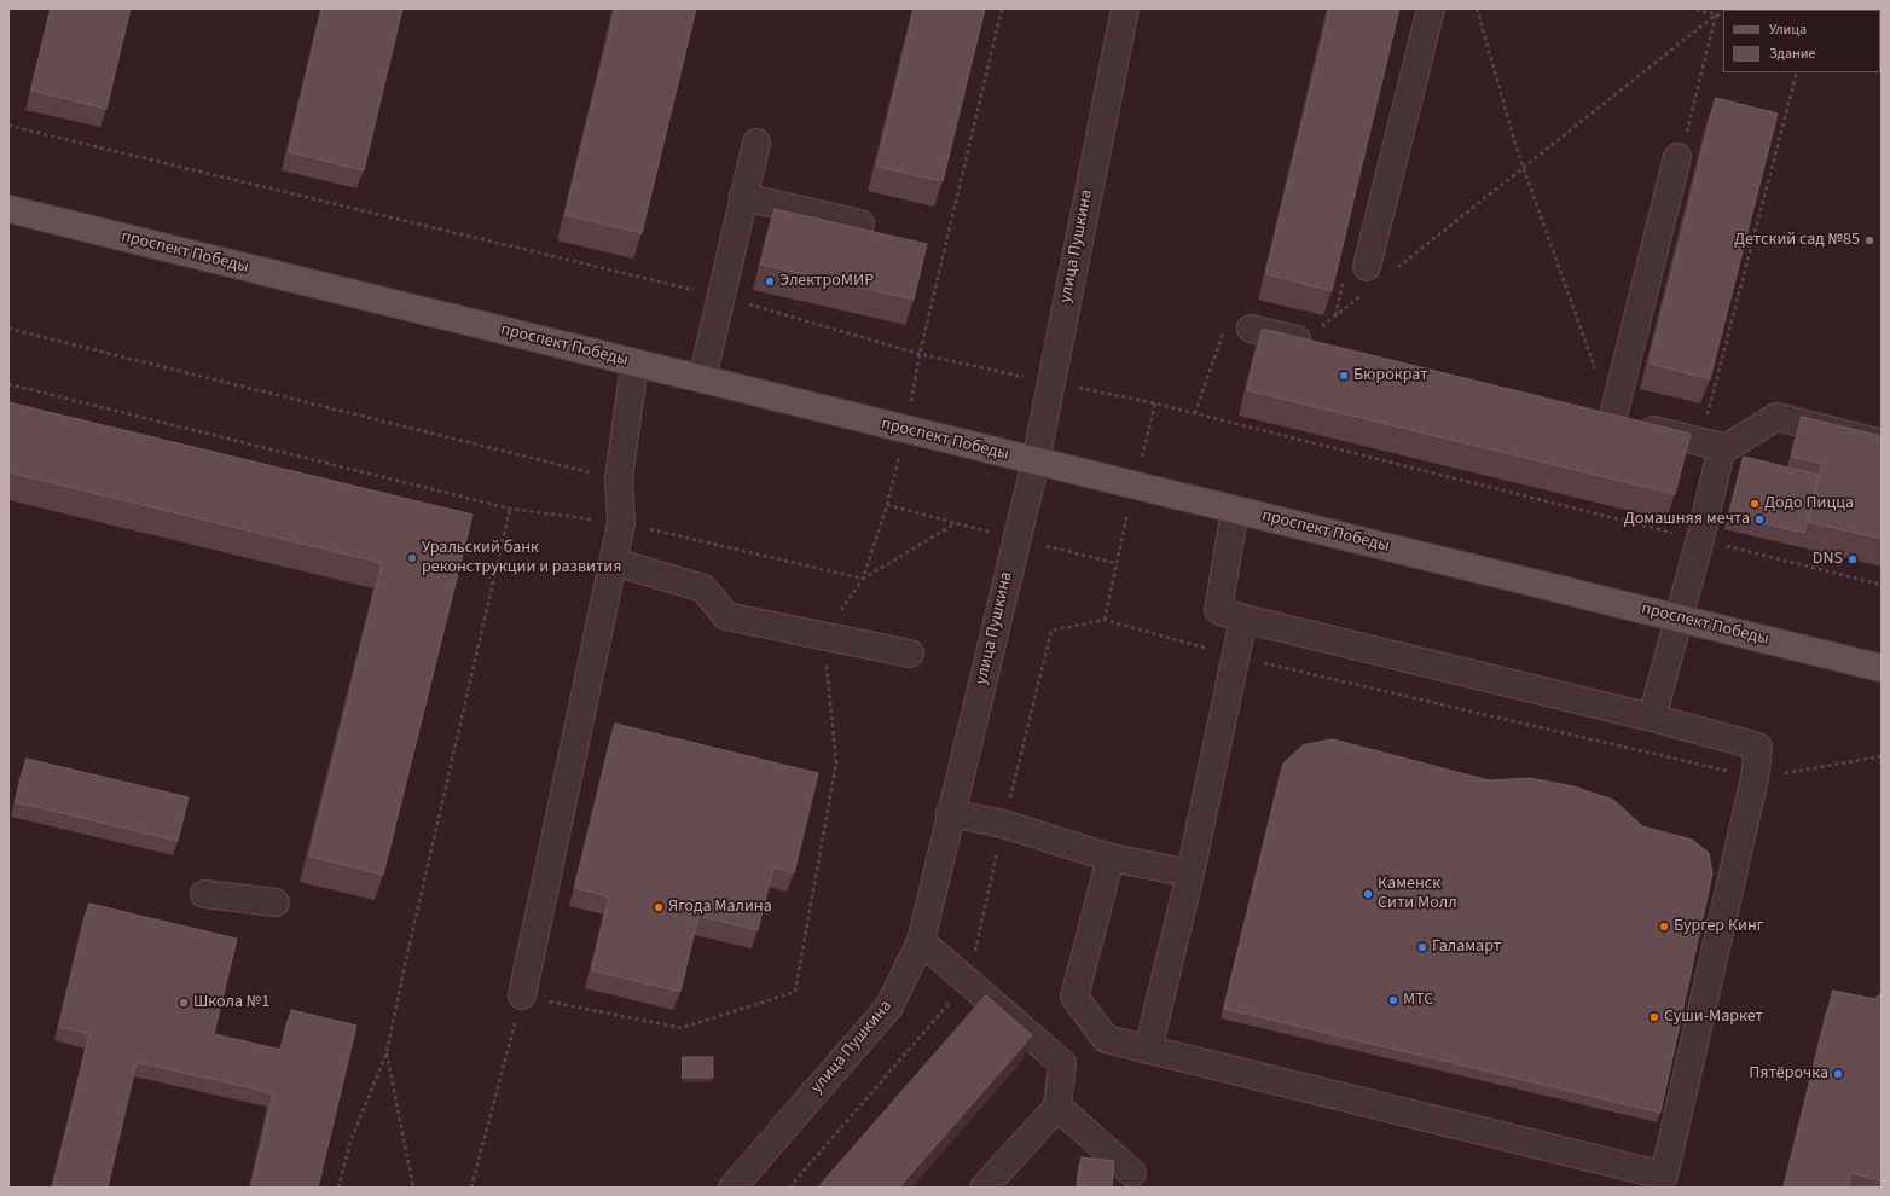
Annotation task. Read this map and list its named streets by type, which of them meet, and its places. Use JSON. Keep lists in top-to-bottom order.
{
  "streets": {
    "main road": ["проспект Победы"],
    "street": ["улица Пушкина"]
  },
  "crossings": [
    ["улица Пушкина", "проспект Победы"]
  ],
  "places": [
    "Детский сад №85",
    "ЭлектроМИР",
    "Бюрократ",
    "Додо Пицца",
    "Домашняя мечта",
    "Уральский банк реконструкции и развития",
    "DNS",
    "Каменск Сити Молл",
    "Ягода Малина",
    "Бургер Кинг",
    "Галамарт",
    "МТС",
    "Школа №1",
    "Суши-Маркет",
    "Пятёрочка"
  ],
  "legend": ["Улица", "Здание"]
}
